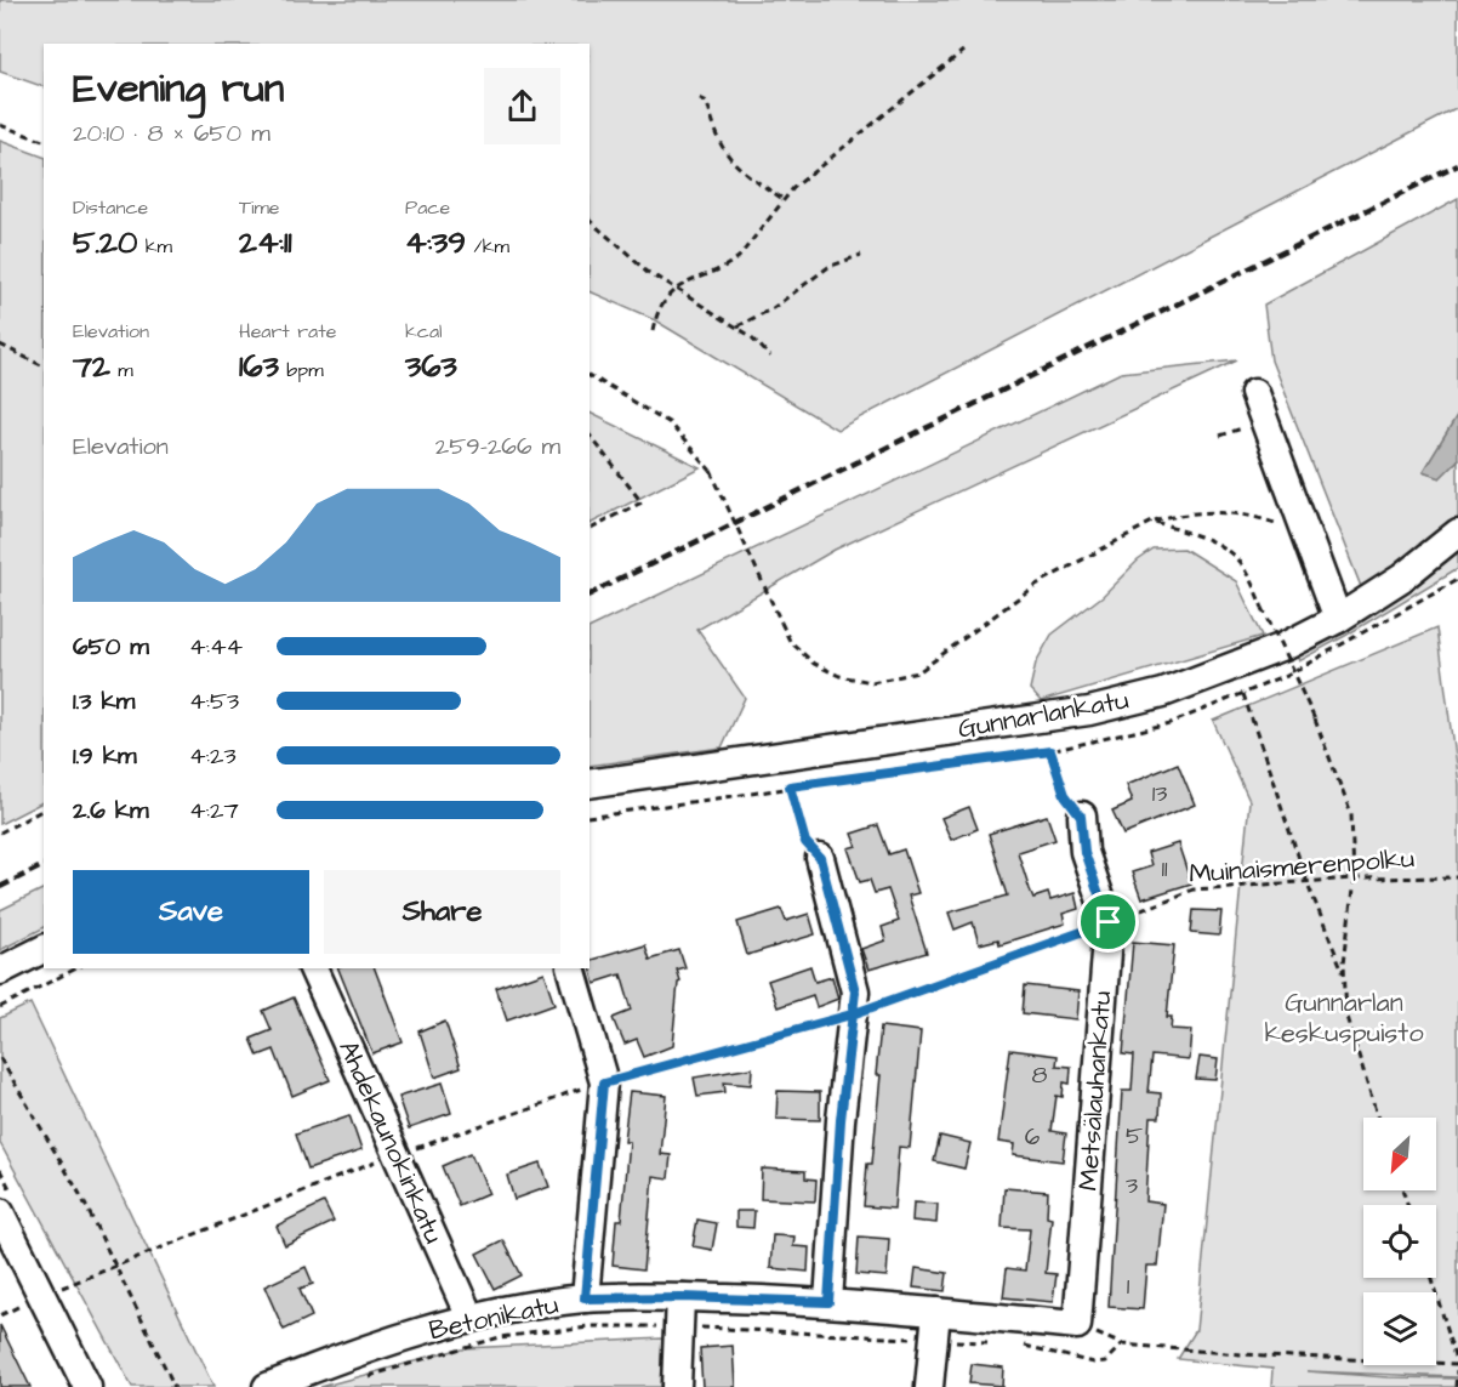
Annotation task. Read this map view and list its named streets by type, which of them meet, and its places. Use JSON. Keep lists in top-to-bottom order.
{
  "streets": {
    "street": [
      "Gunnarlankatu",
      "Metsälauhankatu",
      "Ahdekaunokinkatu",
      "Betonikatu"
    ],
    "path": ["Muinaismerenpolku"]
  },
  "crossings": [
    ["Muinaismerenpolku", "Metsälauhankatu"],
    ["Muinaismerenpolku", "Ahdekaunokinkatu"],
    ["Metsälauhankatu", "Betonikatu"],
    ["Ahdekaunokinkatu", "Betonikatu"]
  ],
  "parks": ["Gunnarlan keskuspuisto"],
  "house_numbers": [
    "13",
    "11",
    "8",
    "5",
    "6",
    "3",
    "1"
  ],
  "north": "bottom left",
  "page": {
    "heading": ["Evening run", "20:10 · 8 × 650 m"],
    "stats": [
      ["Distance", "5.20 km"],
      ["Time", "24:11"],
      ["Pace", "4:39 /km"],
      ["Elevation", "72 m"],
      ["Heart rate", "163 bpm"],
      ["kcal", "363"]
    ],
    "chart": ["Elevation", "259–266 m"],
    "list": [
      {
        "name": "650 m",
        "note": "4:44"
      },
      {
        "name": "1.3 km",
        "note": "4:53"
      },
      {
        "name": "1.9 km",
        "note": "4:23"
      },
      {
        "name": "2.6 km",
        "note": "4:27"
      }
    ],
    "buttons": ["Save", "Share"]
  }
}
